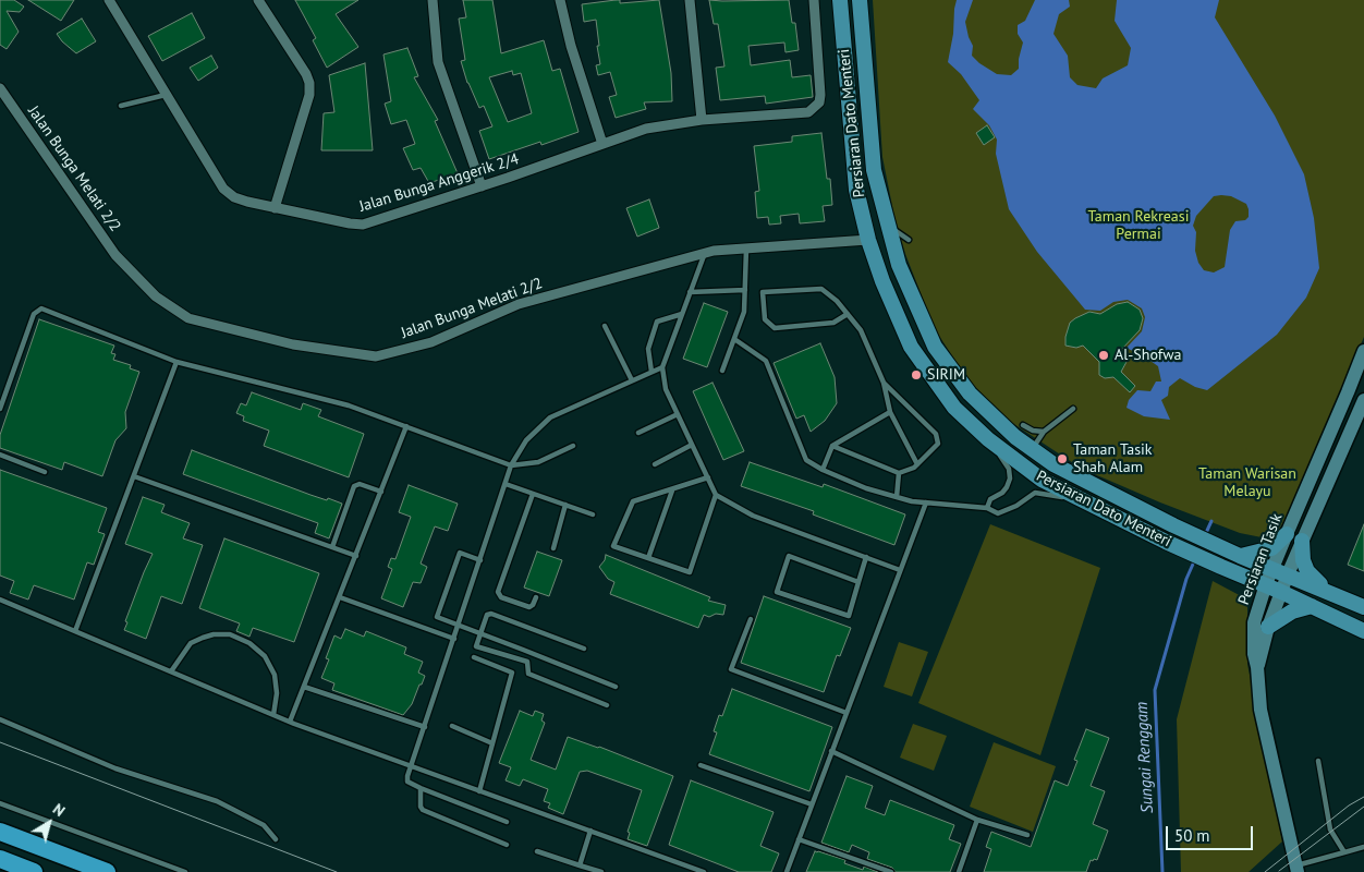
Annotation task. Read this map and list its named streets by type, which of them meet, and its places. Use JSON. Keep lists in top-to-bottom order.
{
  "streets": {
    "main road": ["Persiaran Dato Menteri", "Persiaran Tasik"],
    "street": ["Jalan Bunga Melati 2/2", "Jalan Bunga Anggerik 2/4"]
  },
  "crossings": [
    ["Persiaran Dato Menteri", "Jalan Bunga Melati 2/2"],
    ["Persiaran Dato Menteri", "Persiaran Tasik"]
  ],
  "water": ["Sungai Renggam"],
  "parks": ["Taman Rekreasi Permai", "Taman Warisan Melayu"],
  "places": ["Al-Shofwa", "SIRIM", "Taman Tasik Shah Alam"],
  "scale_bar": "50 m",
  "north": "top right"
}
